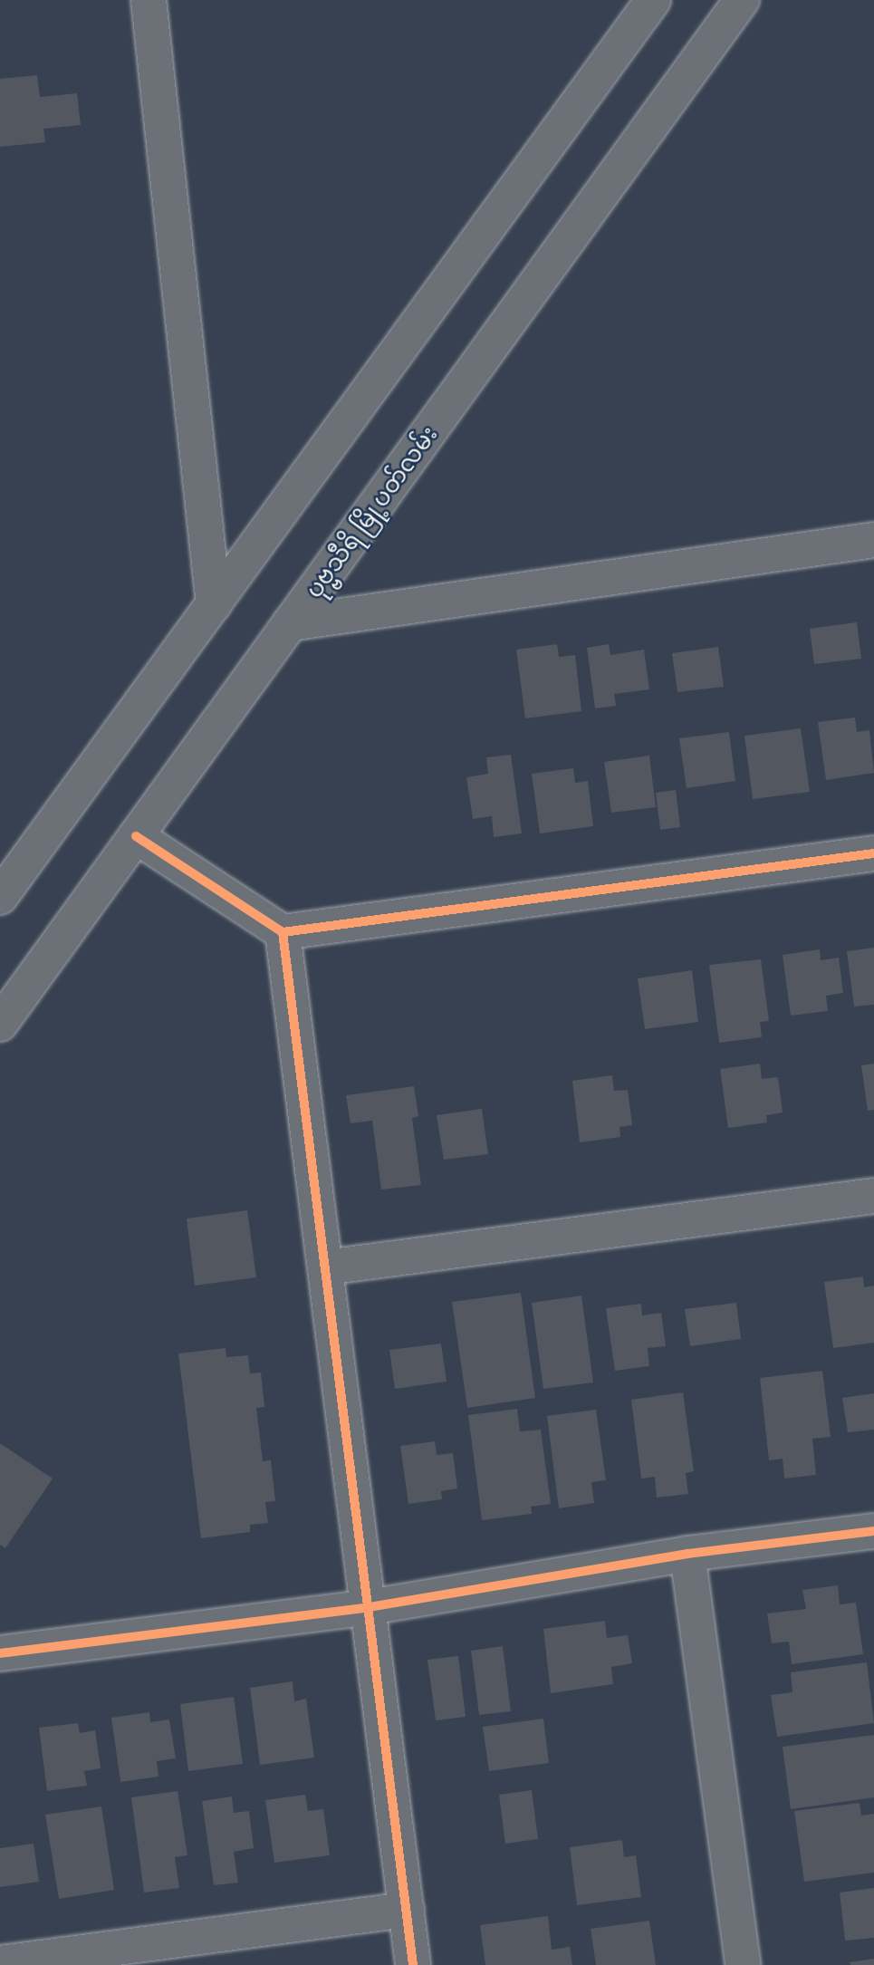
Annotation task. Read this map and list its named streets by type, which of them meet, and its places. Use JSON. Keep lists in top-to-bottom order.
{
  "streets": {
    "street": ["ပုဗ္ဗသီရိ မြို့ပတ်လမ်း"]
  }
}
